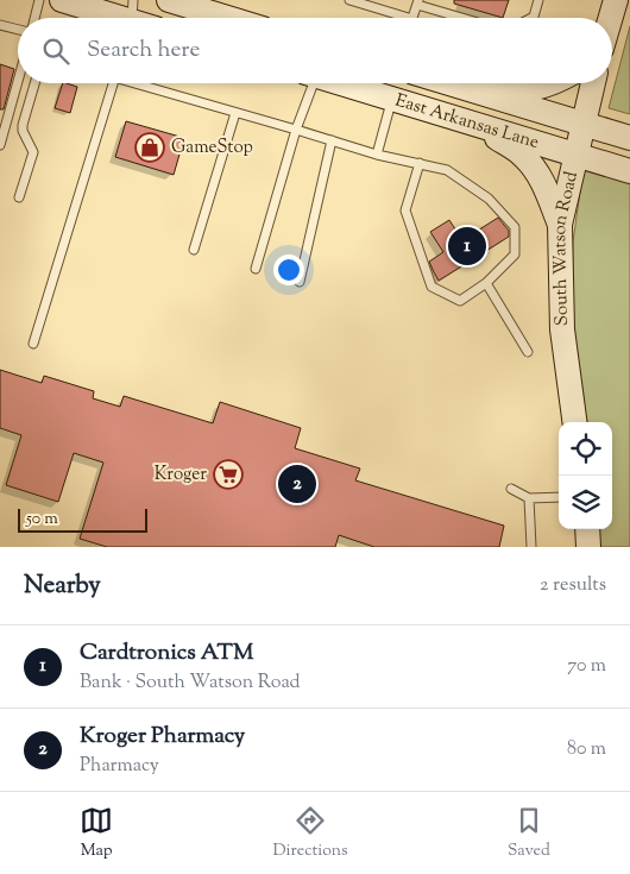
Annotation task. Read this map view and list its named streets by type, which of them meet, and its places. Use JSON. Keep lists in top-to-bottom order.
{
  "streets": {
    "main road": ["East Arkansas Lane", "South Watson Road"]
  },
  "crossings": [
    ["East Arkansas Lane", "South Watson Road"]
  ],
  "places": {
    "shop": ["GameStop"],
    "supermarket": ["Kroger"]
  },
  "scale_bar": "50 m",
  "page": {
    "search": "Search here",
    "pins": ["1", "2"],
    "scale": "50 m",
    "heading": ["Nearby", "2 results"],
    "list": [
      {
        "mark": "1",
        "name": "Cardtronics ATM",
        "note": "Bank · South Watson Road",
        "value": "70 m"
      },
      {
        "mark": "2",
        "name": "Kroger Pharmacy",
        "note": "Pharmacy",
        "value": "80 m"
      }
    ],
    "nav": ["Map", "Directions", "Saved"]
  }
}
